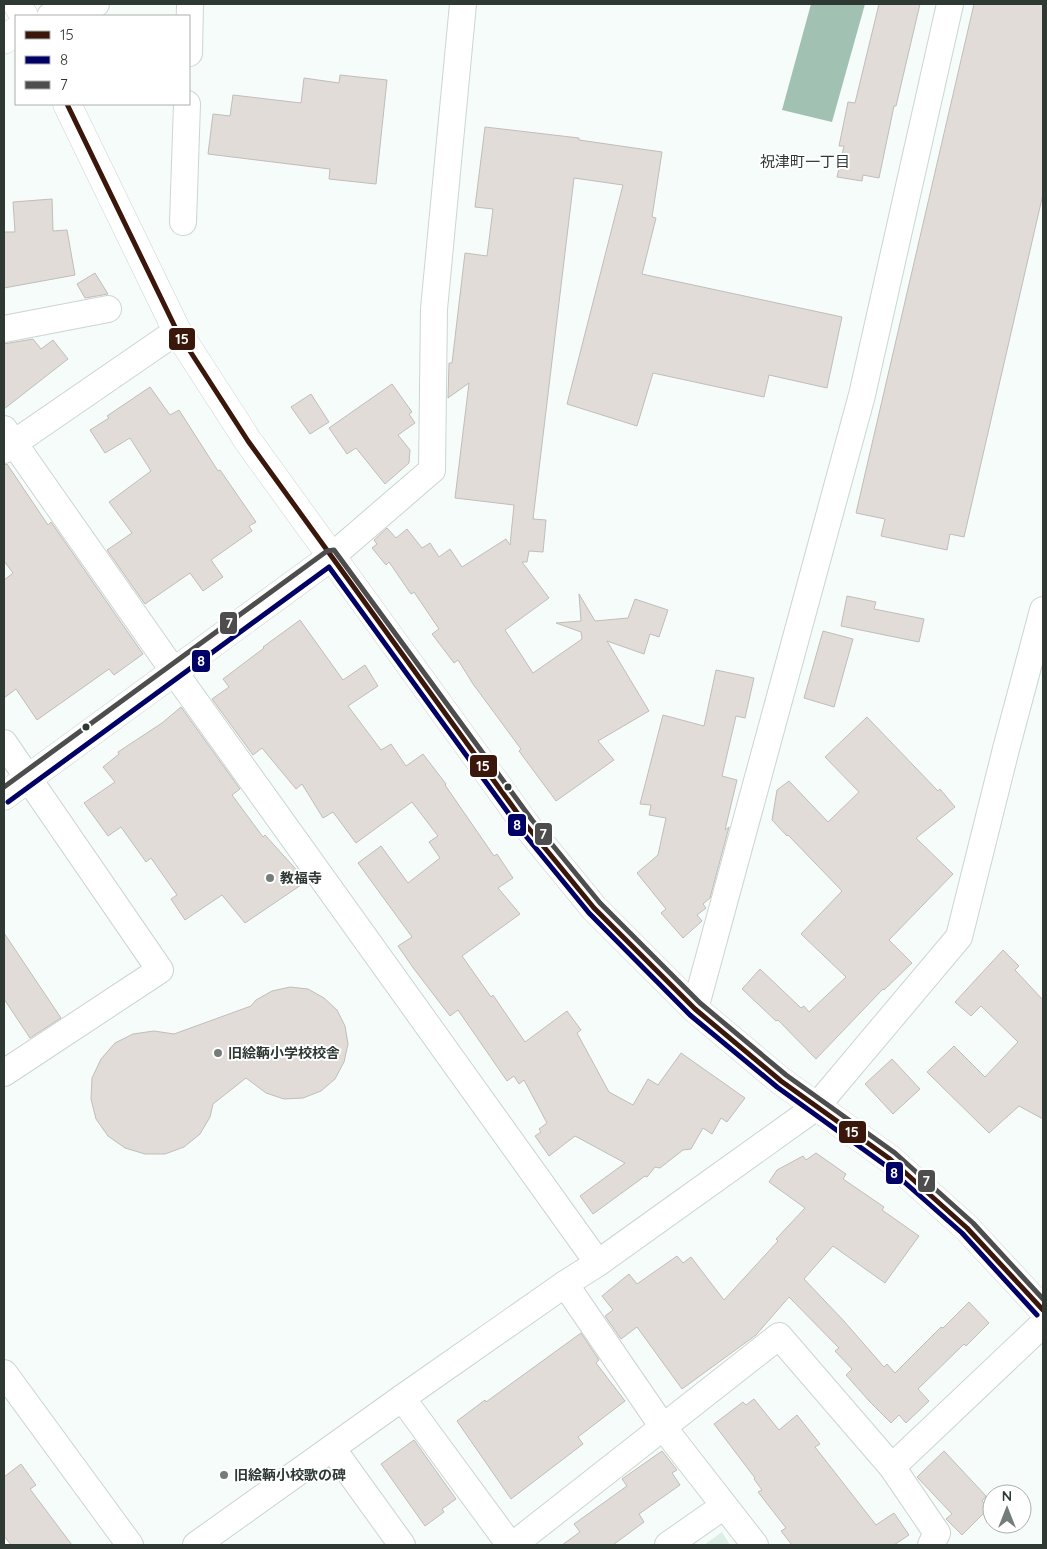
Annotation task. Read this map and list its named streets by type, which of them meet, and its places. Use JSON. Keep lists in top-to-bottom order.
{
  "districts": ["祝津町一丁目"],
  "places": ["教福寺", "旧絵鞆小学校校舎", "旧絵鞆小校歌の碑"],
  "lines": ["transit line 15", "transit line 7", "transit line 8"],
  "legend": ["15", "8", "7"],
  "north": "top"
}
